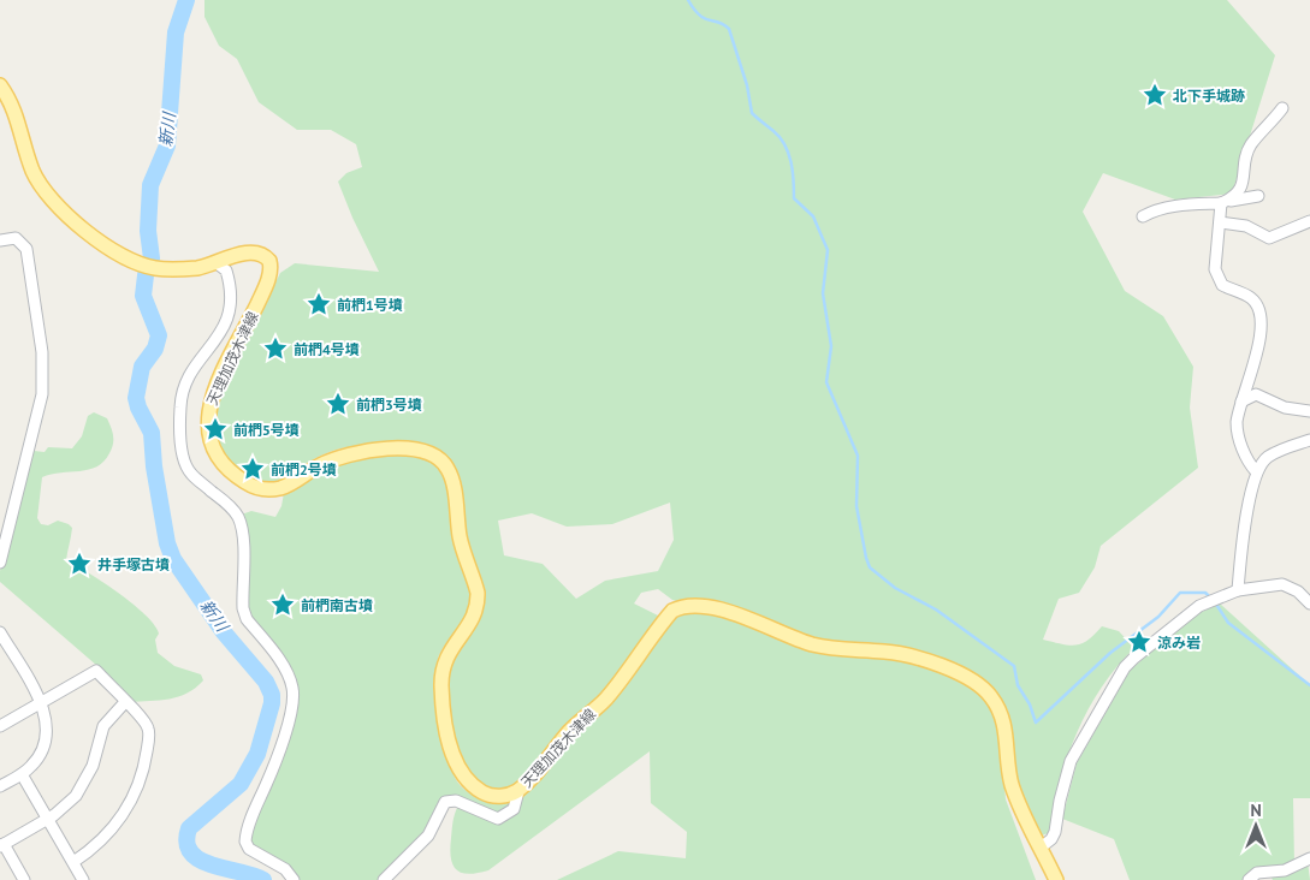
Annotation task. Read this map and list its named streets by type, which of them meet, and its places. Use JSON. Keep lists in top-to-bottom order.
{
  "streets": {
    "main road": ["天理加茂木津線"]
  },
  "water": ["新川"],
  "places": {
    "place": [
      "北下手城跡",
      "前椚1号墳",
      "前椚4号墳",
      "前椚3号墳",
      "前椚5号墳",
      "前椚2号墳",
      "井手塚古墳",
      "前椚南古墳",
      "涼み岩"
    ]
  },
  "north": "top"
}
